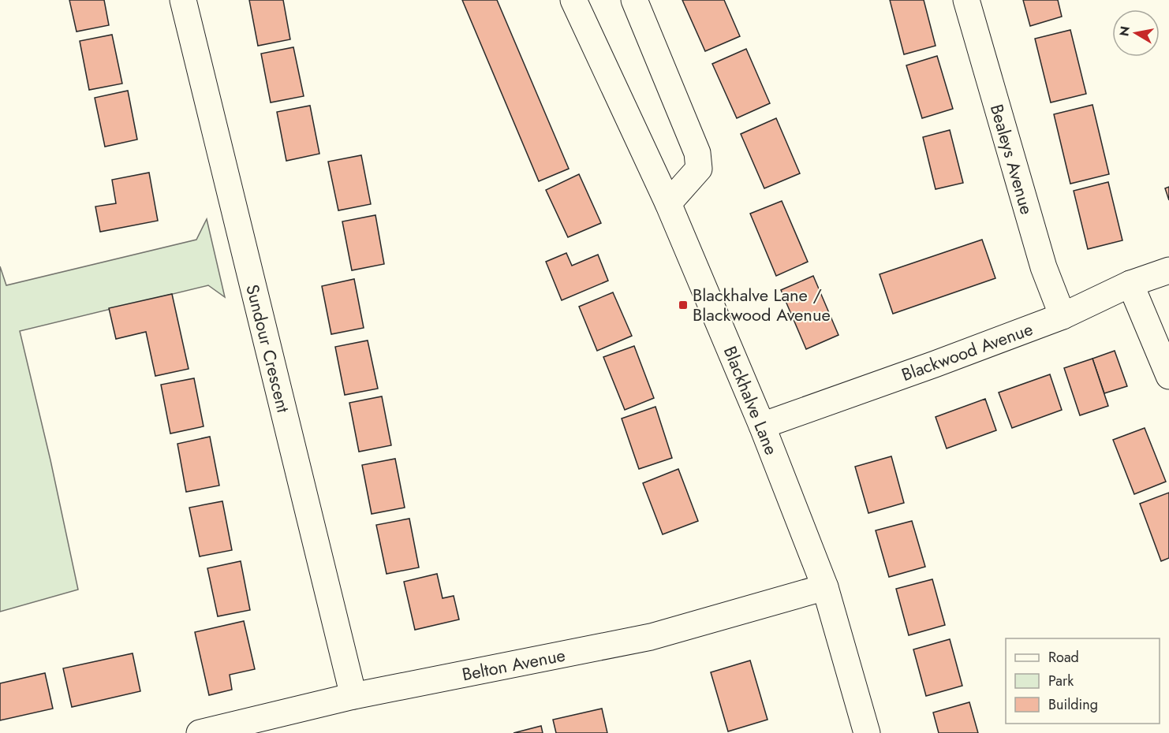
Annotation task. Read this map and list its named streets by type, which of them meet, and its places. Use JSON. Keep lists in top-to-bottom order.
{
  "streets": {
    "street": [
      "Bealeys Avenue",
      "Sundour Crescent",
      "Blackwood Avenue",
      "Blackhalve Lane",
      "Belton Avenue"
    ]
  },
  "crossings": [
    ["Bealeys Avenue", "Blackwood Avenue"],
    ["Sundour Crescent", "Belton Avenue"],
    ["Blackwood Avenue", "Blackhalve Lane"],
    ["Blackhalve Lane", "Belton Avenue"]
  ],
  "places": {
    "transit": ["Blackhalve Lane / Blackwood Avenue"]
  },
  "legend": ["Road", "Park", "Building"],
  "north": "left"
}
